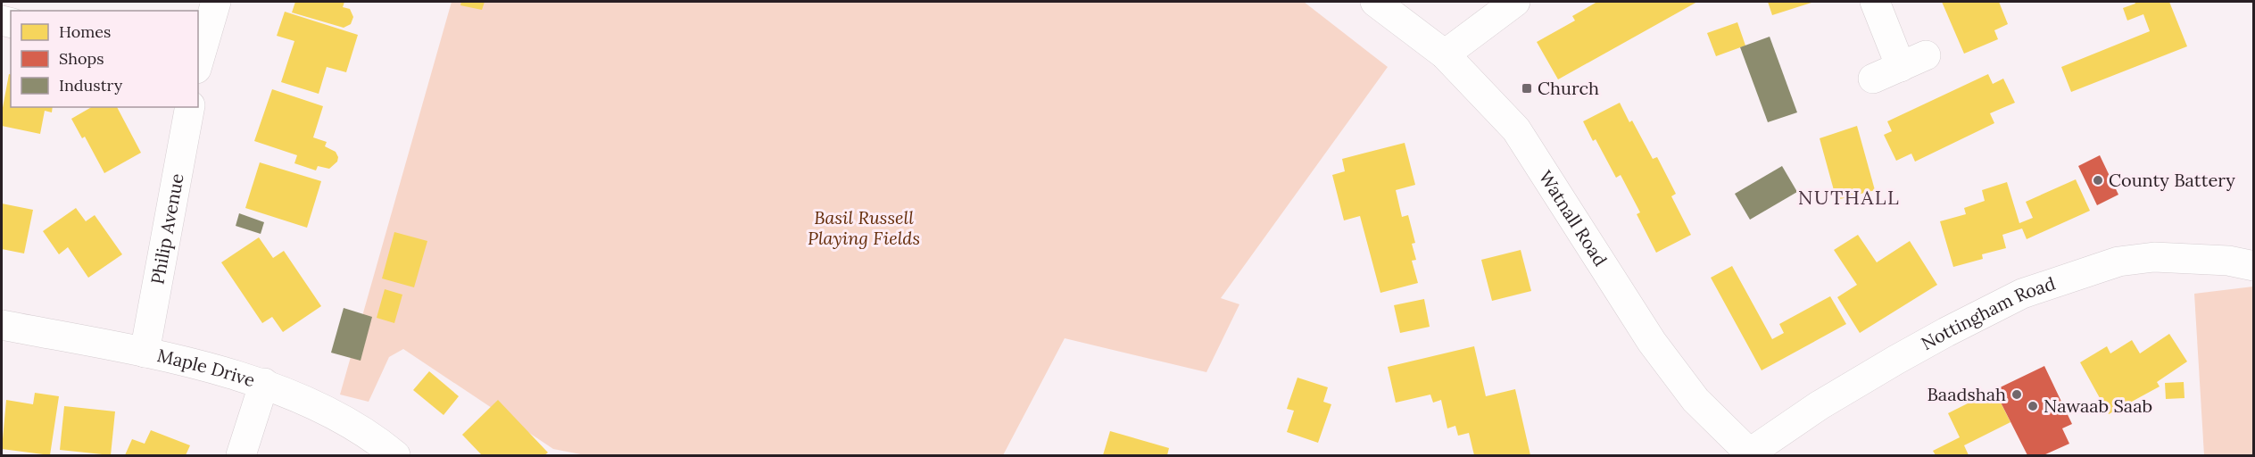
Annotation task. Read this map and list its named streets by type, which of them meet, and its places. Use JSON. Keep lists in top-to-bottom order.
{
  "streets": {
    "main road": [
      "Watnall Road",
      "Philip Avenue",
      "Nottingham Road",
      "Maple Drive"
    ]
  },
  "crossings": [
    ["Watnall Road", "Nottingham Road"],
    ["Philip Avenue", "Maple Drive"]
  ],
  "districts": ["NUTHALL"],
  "parks": ["Basil Russell Playing Fields"],
  "places": {
    "transit": ["Church"],
    "other": ["County Battery", "Baadshah", "Nawaab Saab"]
  },
  "legend": ["Homes", "Shops", "Industry"]
}
